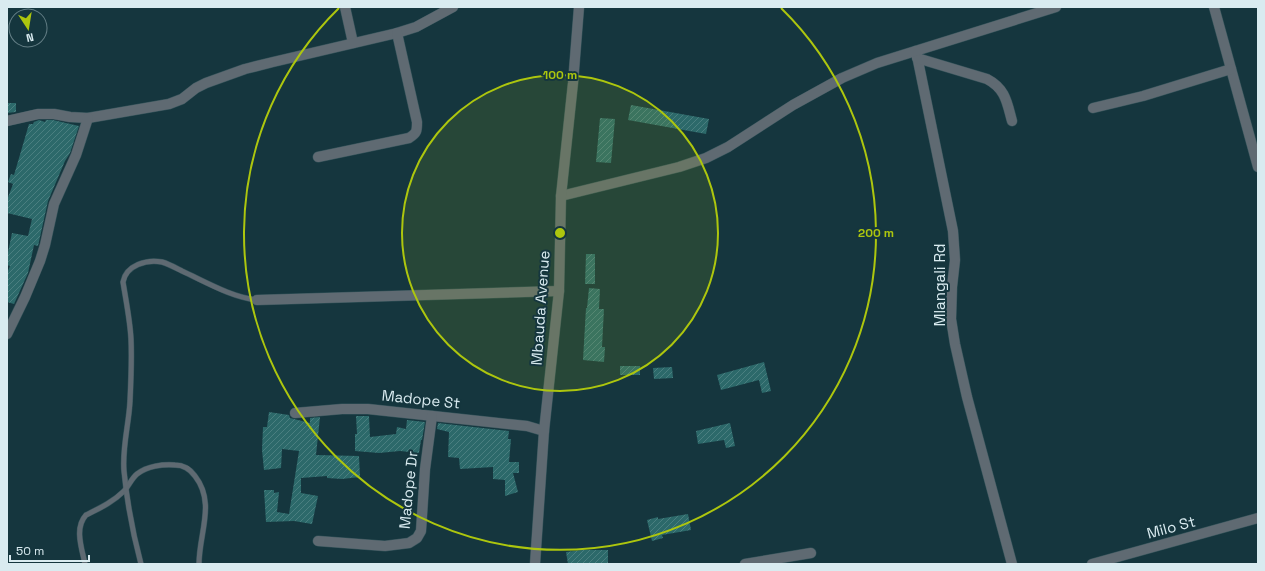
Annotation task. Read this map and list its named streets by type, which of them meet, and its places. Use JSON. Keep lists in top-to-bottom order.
{
  "streets": {
    "street": [
      "Mlangali Rd",
      "Mbauda Avenue",
      "Madope St",
      "Madope Dr",
      "Milo St"
    ]
  },
  "crossings": [
    ["Mbauda Avenue", "Madope St"],
    ["Madope St", "Madope Dr"]
  ],
  "scale_bar": "50 m",
  "north": "bottom",
  "rings": ["100 m", "200 m"]
}
